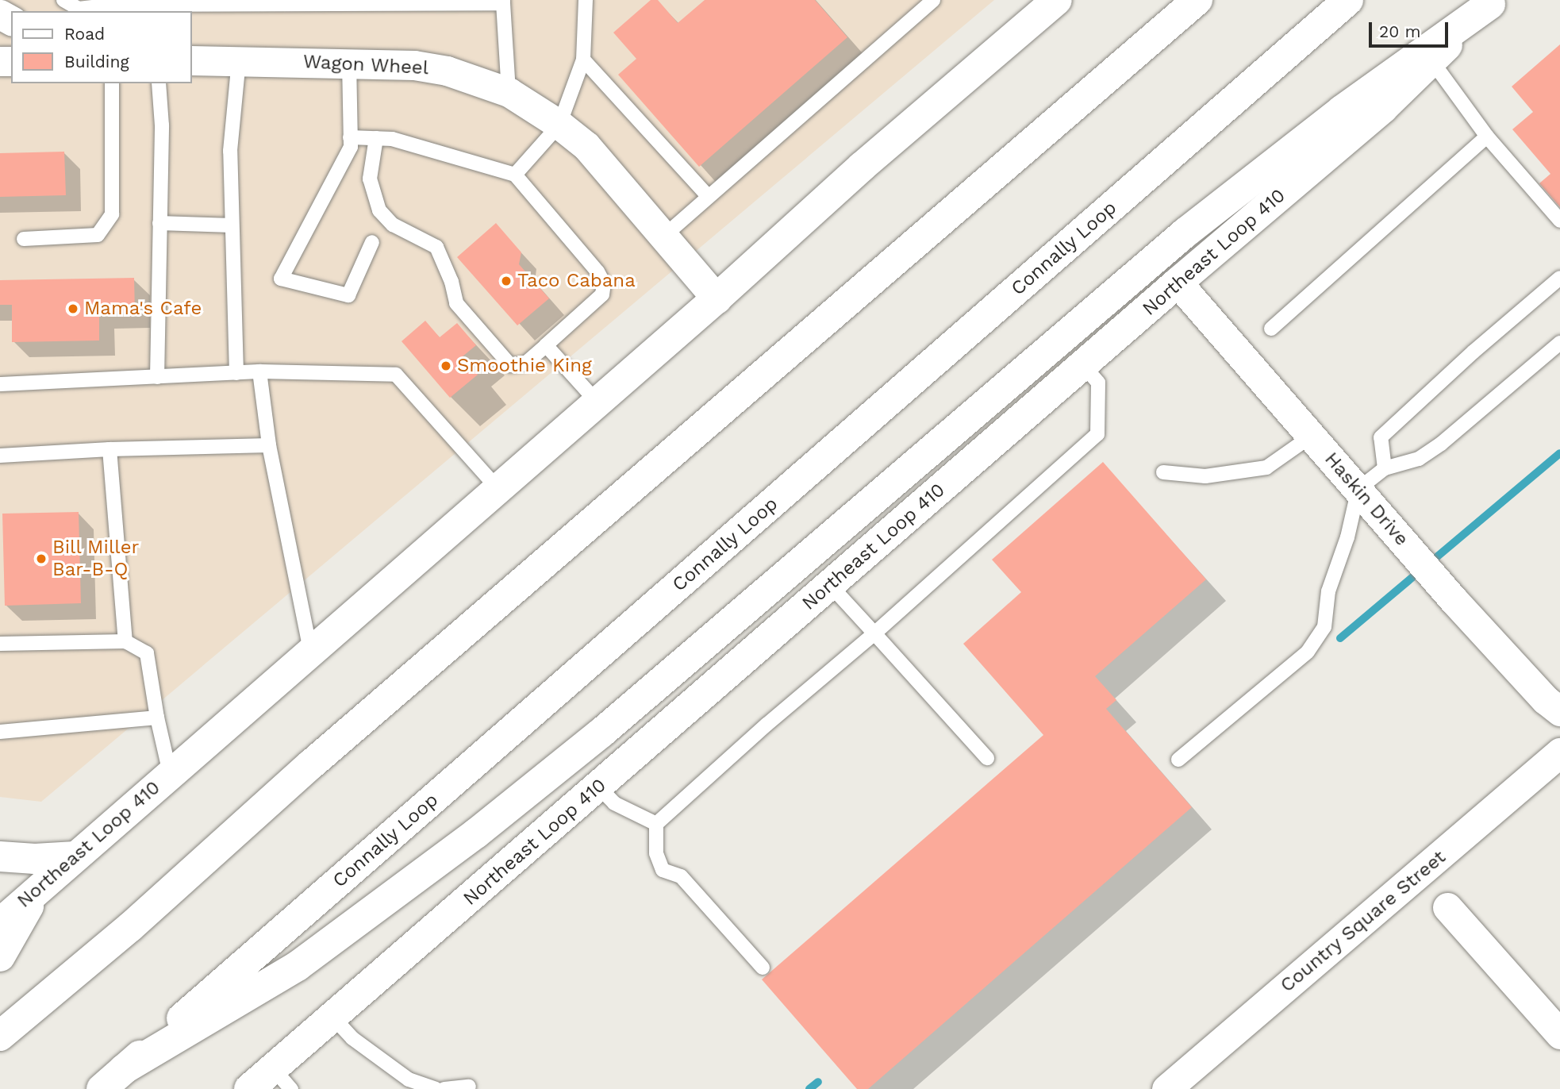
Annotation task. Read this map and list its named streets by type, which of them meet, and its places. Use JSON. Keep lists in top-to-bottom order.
{
  "streets": {
    "main road": ["Connally Loop", "Northeast Loop 410"],
    "street": ["Wagon Wheel", "Haskin Drive", "Country Square Street"]
  },
  "crossings": [
    ["Wagon Wheel", "Northeast Loop 410"],
    ["Northeast Loop 410", "Haskin Drive"]
  ],
  "places": [
    "Taco Cabana",
    "Mama's Cafe",
    "Smoothie King",
    "Bill Miller Bar-B-Q"
  ],
  "legend": ["Road", "Building"],
  "scale_bar": "20 m"
}
